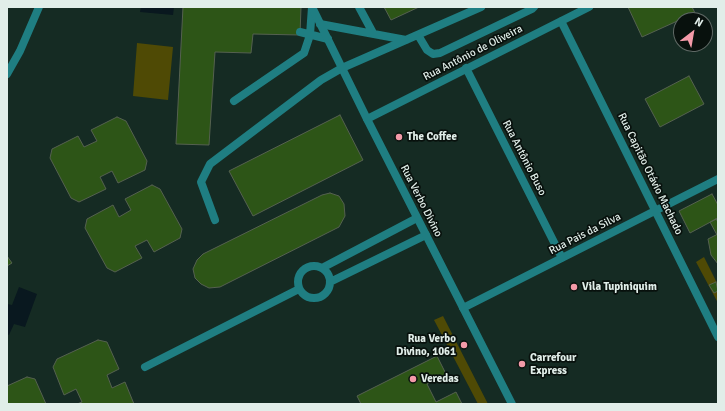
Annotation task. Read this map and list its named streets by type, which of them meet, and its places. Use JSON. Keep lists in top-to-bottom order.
{
  "streets": {
    "street": [
      "Rua Antônio de Oliveira",
      "Rua Antônio Buso",
      "Rua Capitão Otávio Machado",
      "Rua Verbo Divino",
      "Rua Pais da Silva"
    ]
  },
  "crossings": [
    ["Rua Antônio de Oliveira", "Rua Antônio Buso"],
    ["Rua Antônio de Oliveira", "Rua Capitão Otávio Machado"],
    ["Rua Antônio de Oliveira", "Rua Verbo Divino"],
    ["Rua Antônio Buso", "Rua Pais da Silva"],
    ["Rua Capitão Otávio Machado", "Rua Pais da Silva"],
    ["Rua Verbo Divino", "Rua Pais da Silva"]
  ],
  "places": [
    "The Coffee",
    "Vila Tupiniquim",
    "Rua Verbo Divino, 1061",
    "Carrefour Express",
    "Veredas"
  ],
  "north": "top right"
}
